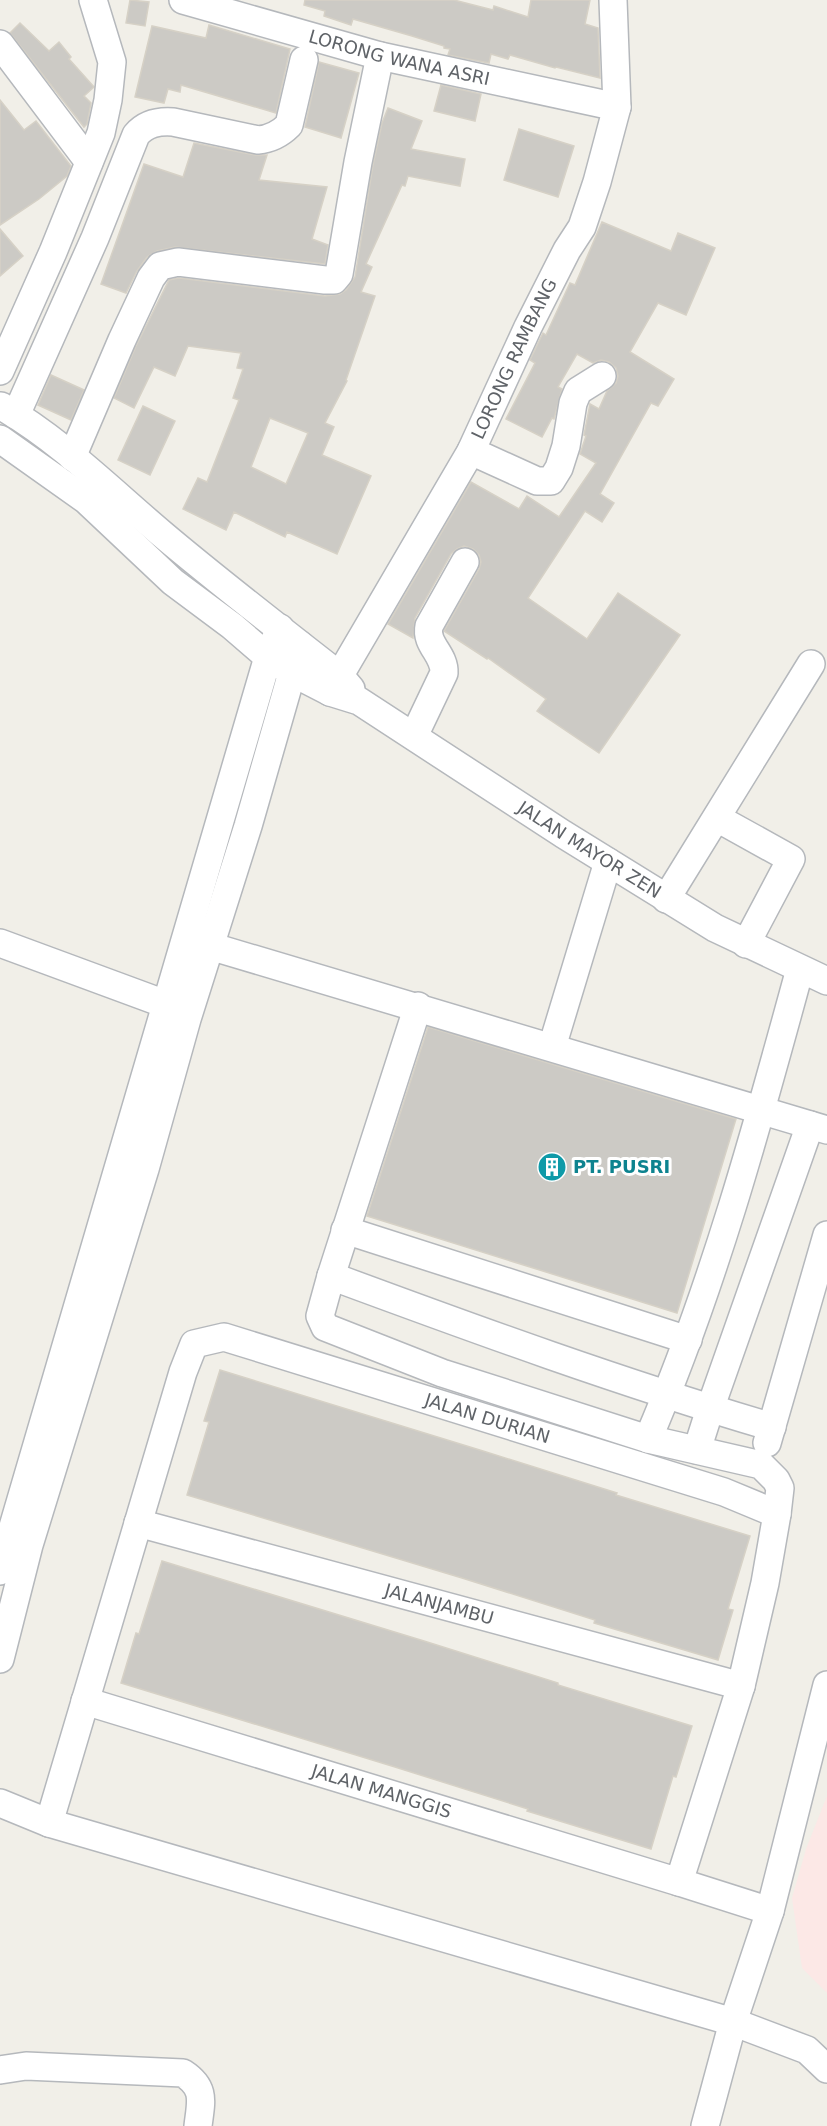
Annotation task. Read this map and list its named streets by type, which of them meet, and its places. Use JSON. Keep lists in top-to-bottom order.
{
  "streets": {
    "street": [
      "LORONG WANA ASRI",
      "LORONG RAMBANG",
      "JALAN MAYOR ZEN",
      "JALAN DURIAN",
      "JALANJAMBU",
      "JALAN MANGGIS"
    ]
  },
  "crossings": [
    ["LORONG WANA ASRI", "LORONG RAMBANG"],
    ["LORONG RAMBANG", "JALAN MAYOR ZEN"],
    ["JALAN DURIAN", "JALANJAMBU"]
  ],
  "places": {
    "building": ["PT. PUSRI"]
  }
}
